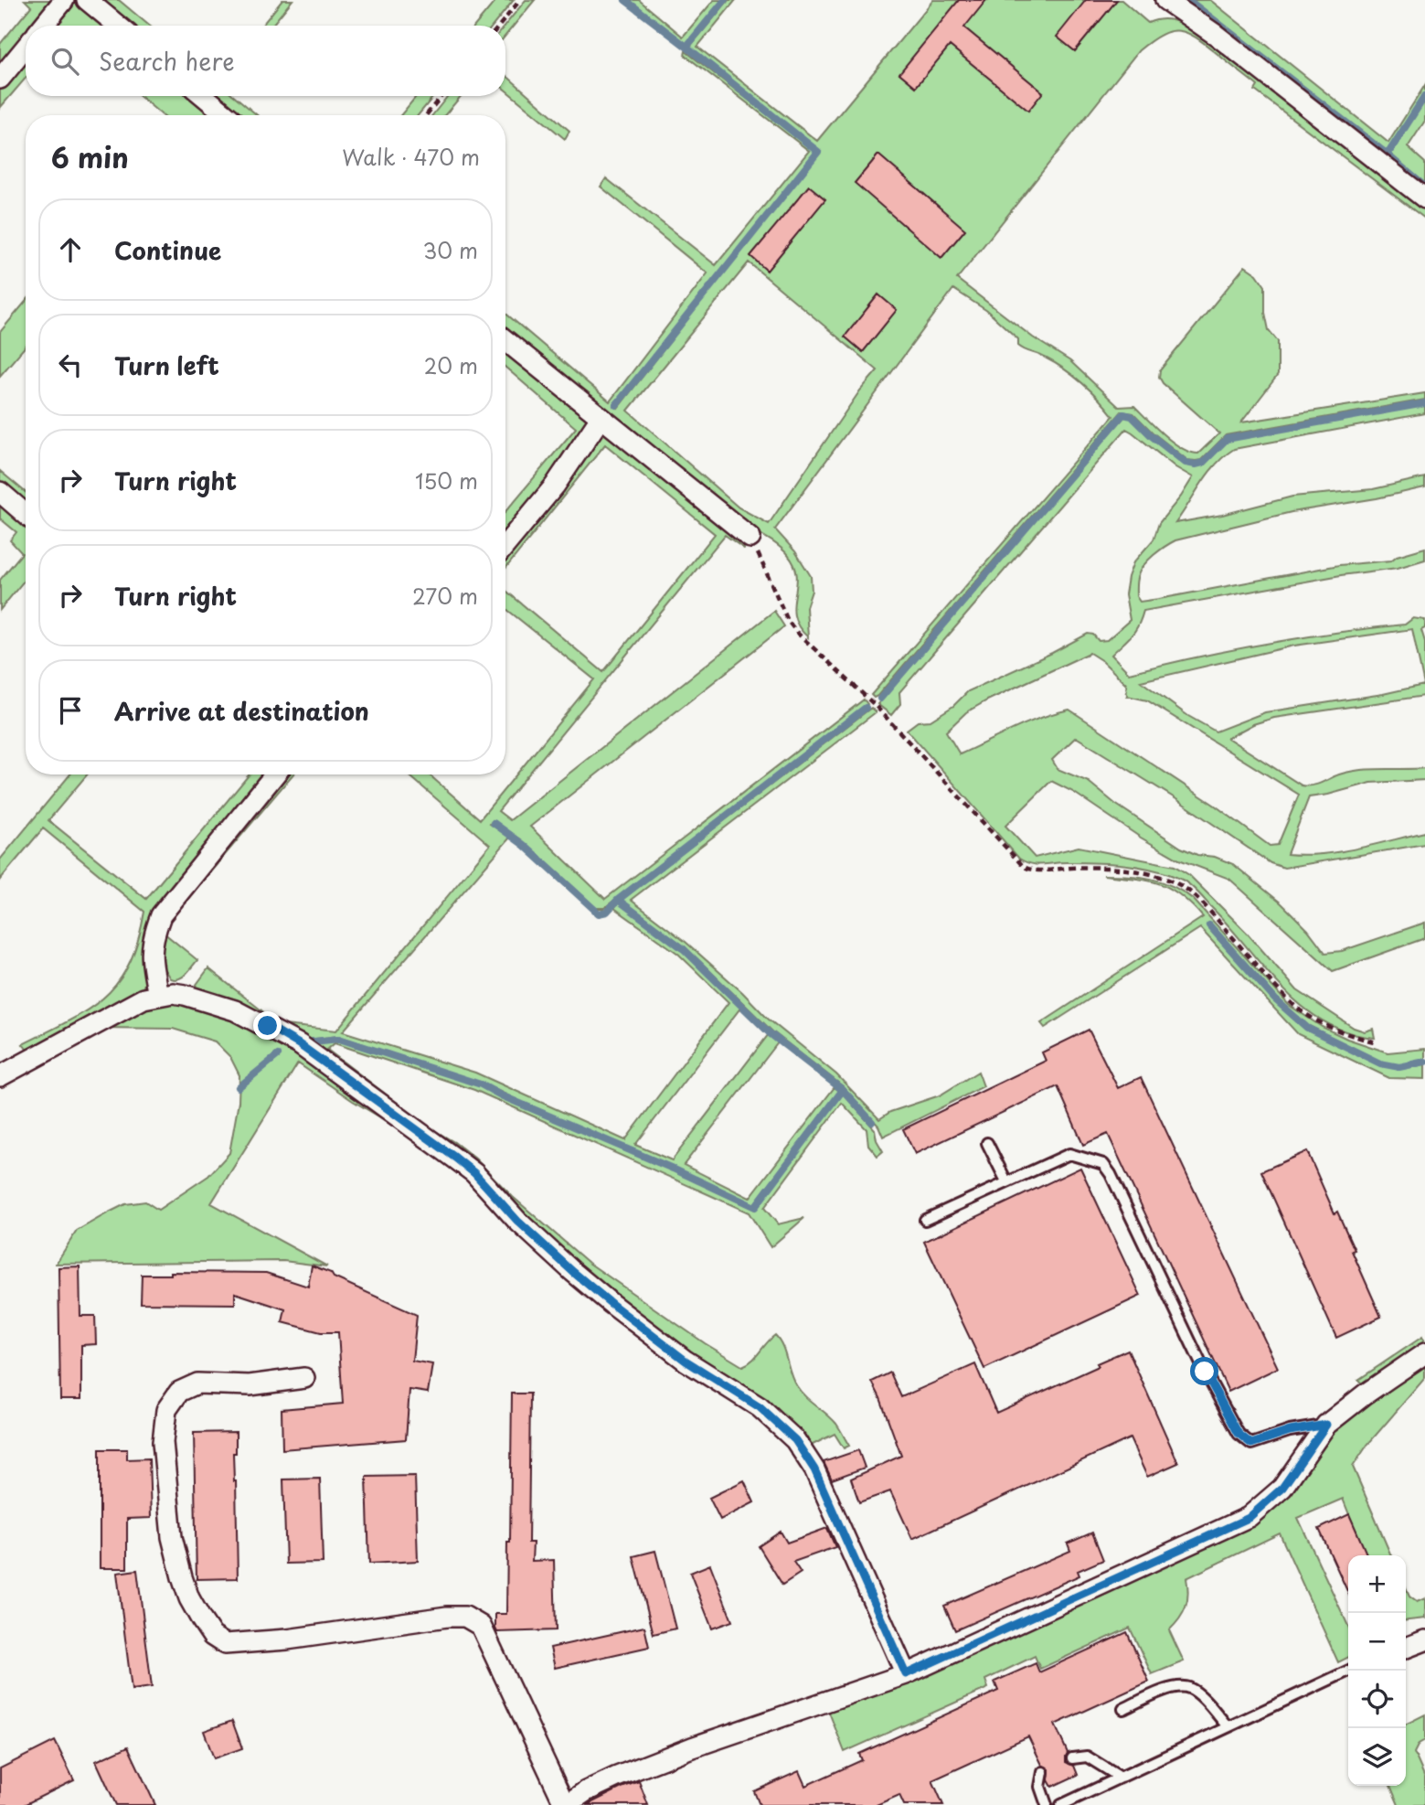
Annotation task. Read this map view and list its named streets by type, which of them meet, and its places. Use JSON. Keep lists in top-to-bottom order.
{
  "page": {
    "search": "Search here",
    "heading": ["6 min", "Walk · 470 m"],
    "list": [
      ["Continue", "30 m"],
      ["Turn left", "20 m"],
      ["Turn right", "150 m"],
      ["Turn right", "270 m"],
      "Arrive at destination"
    ],
    "map_buttons": ["+", "−"]
  }
}
